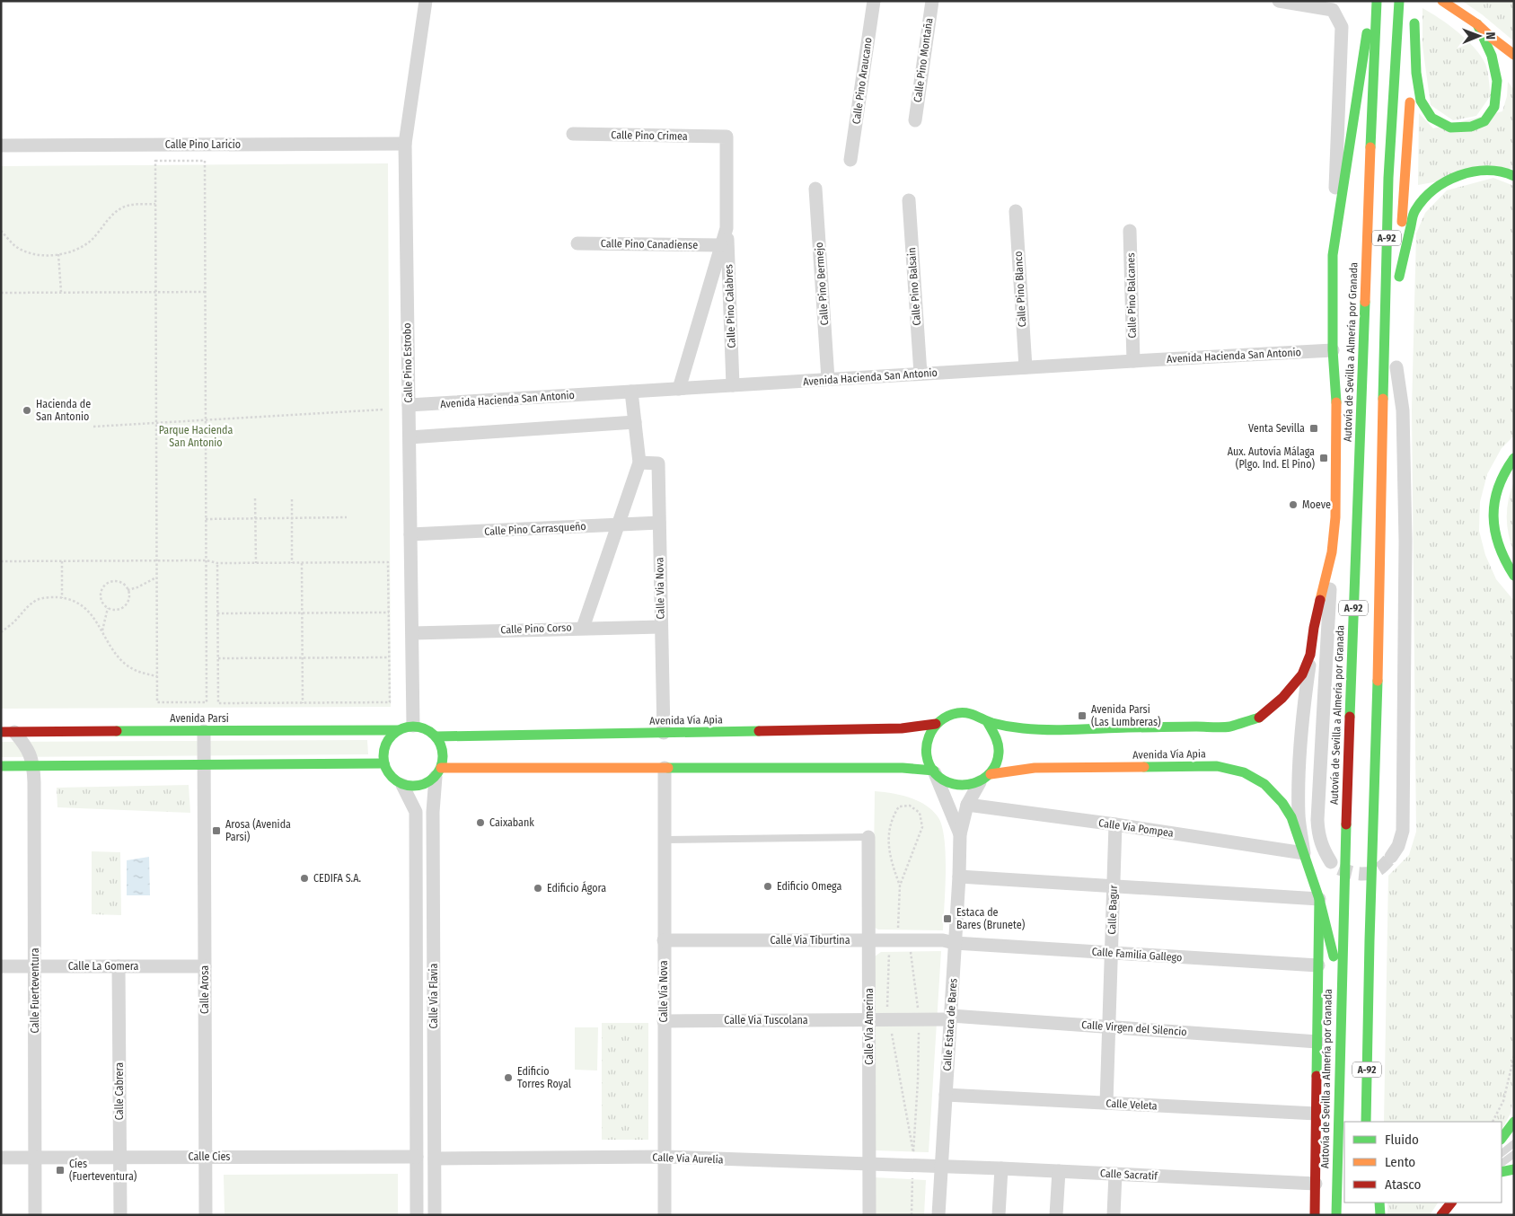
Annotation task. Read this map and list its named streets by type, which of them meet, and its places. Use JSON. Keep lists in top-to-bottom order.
{
  "streets": {
    "main road": [
      "A-92",
      "Autovía de Sevilla a Almería por Granada",
      "Avenida Parsi",
      "Avenida Vía Apia"
    ],
    "street": [
      "Calle Pino Montaña",
      "Calle Pino Araucano",
      "Calle Pino Crimea",
      "Calle Pino Laricio",
      "Calle Pino Canadiense",
      "Calle Pino Bermejo",
      "Calle Pino Balsain",
      "Calle Pino Blanco",
      "Calle Pino Balcanes",
      "Calle Pino Calabres",
      "Avenida Hacienda San Antonio",
      "Calle Pino Estrobo",
      "Calle Pino Carrasqueño",
      "Calle Via Nova",
      "Calle Pino Corso",
      "Calle Via Pompea",
      "Calle Bagur",
      "Calle Via Tiburtina",
      "Calle Familia Gallego",
      "Calle La Gomera",
      "Calle Arosa",
      "Calle Fuerteventura",
      "Calle Vía Flavia",
      "Calle Via Tuscolana",
      "Calle Estaca de Bares",
      "Calle Vía Amerina",
      "Calle Virgen del Silencio",
      "Calle Cabrera",
      "Calle Veleta",
      "Calle Cies",
      "Calle Via Aurelia",
      "Calle Sacratif"
    ]
  },
  "crossings": [
    ["Calle Pino Crimea", "Calle Pino Calabres"],
    ["Calle Pino Laricio", "Calle Pino Estrobo"],
    ["Calle Pino Bermejo", "Avenida Hacienda San Antonio"],
    ["Calle Pino Balsain", "Avenida Hacienda San Antonio"],
    ["Calle Pino Blanco", "Avenida Hacienda San Antonio"],
    ["Calle Pino Balcanes", "Avenida Hacienda San Antonio"],
    ["Calle Pino Calabres", "Avenida Hacienda San Antonio"],
    ["Avenida Hacienda San Antonio", "Calle Pino Estrobo"],
    ["Calle Pino Estrobo", "Calle Pino Carrasqueño"],
    ["Calle Pino Estrobo", "Calle Pino Corso"],
    ["Calle Pino Estrobo", "Avenida Parsi"],
    ["Calle Pino Estrobo", "Avenida Vía Apia"],
    ["Calle Pino Estrobo", "Calle Vía Flavia"],
    ["Calle Pino Carrasqueño", "Calle Via Nova"],
    ["Calle Via Nova", "Calle Pino Corso"],
    ["Calle Via Nova", "Avenida Vía Apia"],
    ["Calle Via Nova", "Calle Via Tiburtina"],
    ["Calle Via Nova", "Calle Via Tuscolana"],
    ["Calle Via Nova", "Calle Via Aurelia"],
    ["Avenida Parsi", "Avenida Vía Apia"],
    ["Avenida Parsi", "Calle Arosa"],
    ["Avenida Parsi", "Calle Vía Flavia"],
    ["Avenida Vía Apia", "Calle Via Pompea"],
    ["Avenida Vía Apia", "Calle Vía Flavia"],
    ["Avenida Vía Apia", "Calle Estaca de Bares"],
    ["Calle Via Pompea", "Calle Bagur"],
    ["Calle Via Pompea", "Calle Estaca de Bares"],
    ["Calle Bagur", "Calle Familia Gallego"],
    ["Calle Bagur", "Calle Virgen del Silencio"],
    ["Calle Bagur", "Calle Veleta"],
    ["Calle Via Tiburtina", "Calle Familia Gallego"],
    ["Calle Via Tiburtina", "Calle Estaca de Bares"],
    ["Calle Via Tiburtina", "Calle Vía Amerina"],
    ["Calle Familia Gallego", "Calle Estaca de Bares"],
    ["Calle La Gomera", "Calle Arosa"],
    ["Calle La Gomera", "Calle Fuerteventura"],
    ["Calle La Gomera", "Calle Cabrera"],
    ["Calle Arosa", "Calle Cies"],
    ["Calle Fuerteventura", "Calle Cies"],
    ["Calle Vía Flavia", "Calle Cies"],
    ["Calle Vía Flavia", "Calle Via Aurelia"],
    ["Calle Via Tuscolana", "Calle Vía Amerina"],
    ["Calle Via Tuscolana", "Calle Virgen del Silencio"],
    ["Calle Estaca de Bares", "Calle Virgen del Silencio"],
    ["Calle Estaca de Bares", "Calle Veleta"],
    ["Calle Estaca de Bares", "Calle Via Aurelia"],
    ["Calle Estaca de Bares", "Calle Sacratif"],
    ["Calle Vía Amerina", "Calle Via Aurelia"],
    ["Calle Cabrera", "Calle Cies"],
    ["Calle Via Aurelia", "Calle Sacratif"]
  ],
  "parks": ["Parque Hacienda San Antonio"],
  "places": {
    "other": [
      "Hacienda de San Antonio",
      "Moeve",
      "Caixabank",
      "CEDIFA S.A.",
      "Edificio Omega",
      "Edificio Ágora",
      "Edificio Torres Royal"
    ],
    "transit": [
      "Venta Sevilla",
      "Aux. Autovía Málaga (Plgo. Ind. El Pino)",
      "Avenida Parsi (Las Lumbreras)",
      "Arosa (Avenida Parsi)",
      "Estaca de Bares (Brunete)",
      "Cíes (Fuerteventura)"
    ]
  },
  "legend": ["Fluido", "Lento", "Atasco"],
  "north": "right"
}
